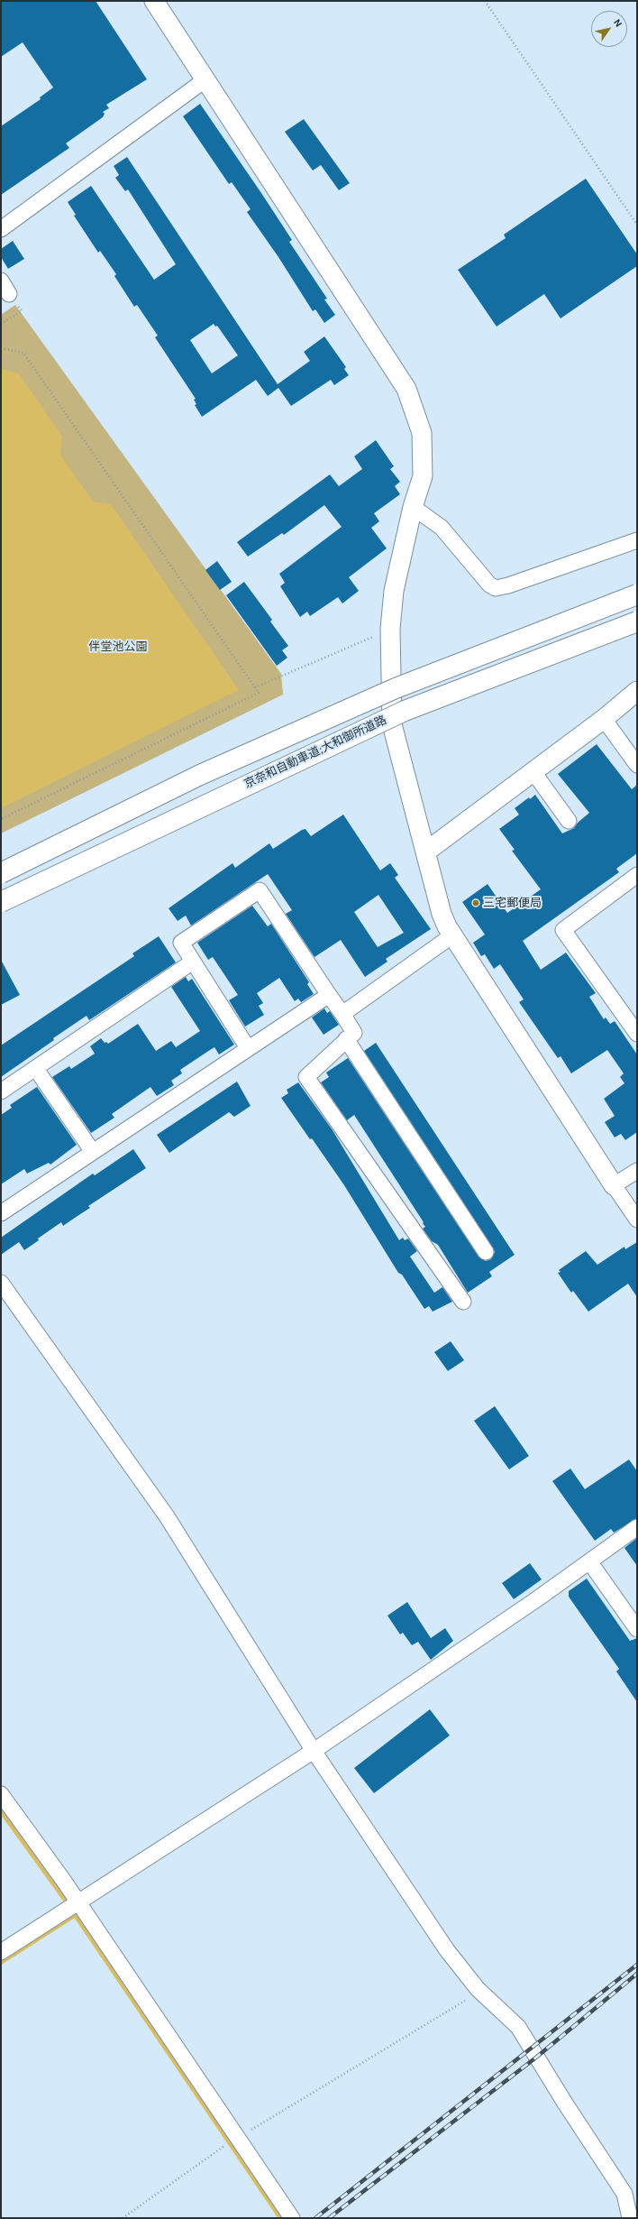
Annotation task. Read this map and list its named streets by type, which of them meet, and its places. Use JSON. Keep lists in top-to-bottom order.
{
  "streets": {
    "highway": ["京奈和自動車道;大和御所道路"]
  },
  "parks": ["伴堂池公園"],
  "places": ["三宅郵便局"],
  "north": "top right"
}
